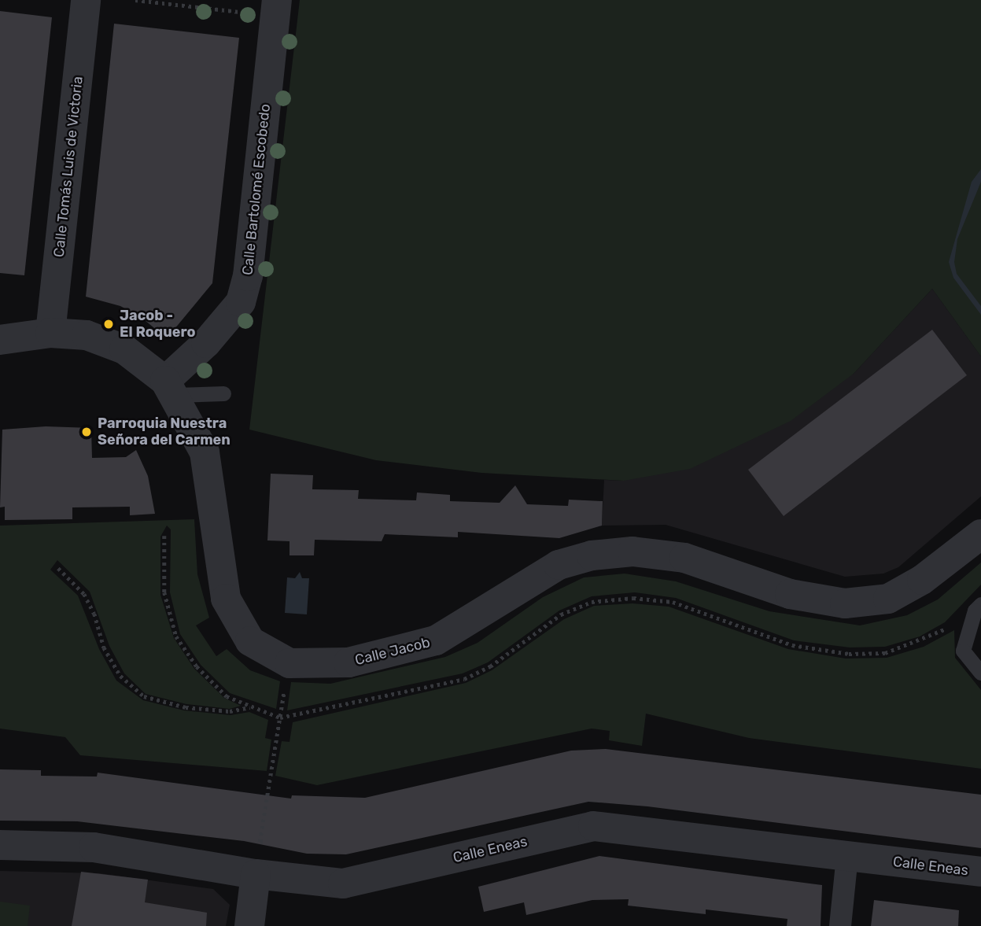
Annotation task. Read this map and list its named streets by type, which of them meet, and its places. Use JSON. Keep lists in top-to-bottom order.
{
  "streets": {
    "street": [
      "Calle Tomás Luis de Victoria",
      "Calle Bartolomé Escobedo",
      "Calle Jacob",
      "Calle Eneas"
    ]
  },
  "crossings": [
    ["Calle Tomás Luis de Victoria", "Calle Jacob"],
    ["Calle Bartolomé Escobedo", "Calle Jacob"]
  ],
  "places": ["Jacob - El Roquero", "Parroquia Nuestra Señora del Carmen"]
}
